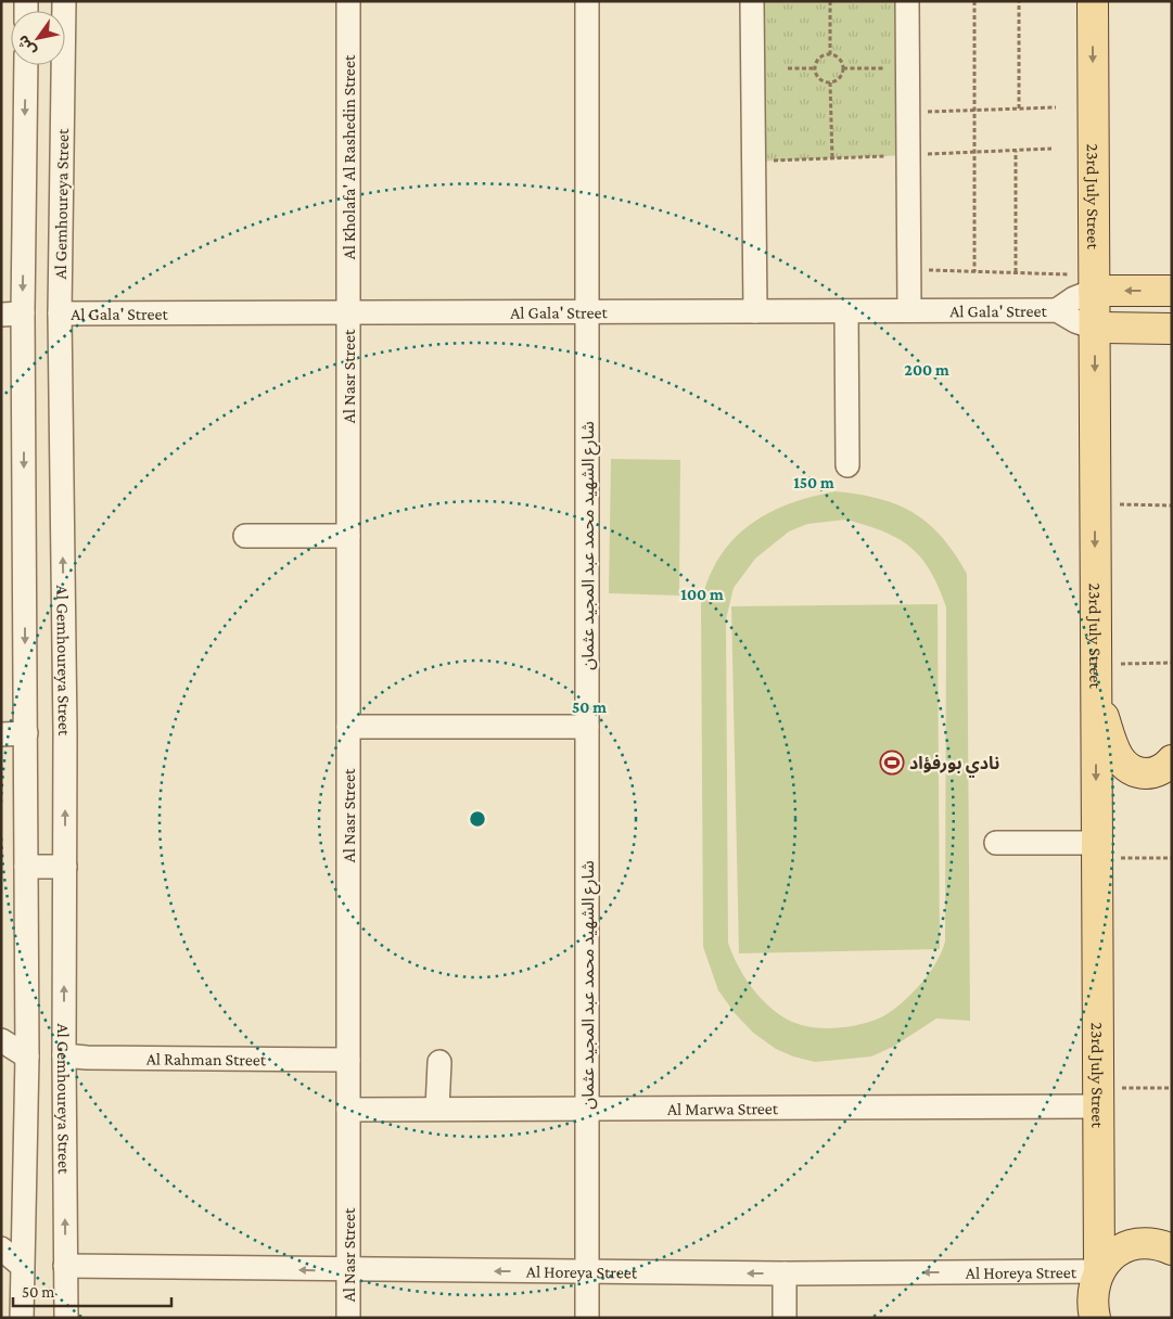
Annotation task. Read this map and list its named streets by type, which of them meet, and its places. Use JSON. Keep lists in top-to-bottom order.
{
  "streets": {
    "main road": ["23rd July Street", "Al Gala' Street"],
    "street": [
      "Al Kholafa' Al Rashedin Street",
      "Al Gemhoureya Street",
      "Al Nasr Street",
      "شارع الشهيد محمد عبد المجيد عثمان",
      "Al Rahman Street",
      "Al Marwa Street",
      "Al Horeya Street"
    ]
  },
  "crossings": [
    ["Al Kholafa' Al Rashedin Street", "Al Gala' Street"],
    ["Al Kholafa' Al Rashedin Street", "Al Nasr Street"],
    ["23rd July Street", "Al Gala' Street"],
    ["23rd July Street", "Al Marwa Street"],
    ["23rd July Street", "Al Horeya Street"],
    ["Al Gemhoureya Street", "Al Gala' Street"],
    ["Al Gemhoureya Street", "Al Rahman Street"],
    ["Al Gemhoureya Street", "Al Horeya Street"],
    ["Al Gala' Street", "Al Nasr Street"],
    ["Al Gala' Street", "شارع الشهيد محمد عبد المجيد عثمان"],
    ["Al Nasr Street", "Al Rahman Street"],
    ["Al Nasr Street", "Al Marwa Street"],
    ["Al Nasr Street", "Al Horeya Street"],
    ["شارع الشهيد محمد عبد المجيد عثمان", "Al Marwa Street"],
    ["شارع الشهيد محمد عبد المجيد عثمان", "Al Horeya Street"]
  ],
  "one_way": ["23rd July Street", "Al Horeya Street"],
  "places": {
    "sports": ["نادي بورفؤاد"]
  },
  "scale_bar": "50 m",
  "north": "bottom left",
  "rings": [
    "200 m",
    "150 m",
    "100 m",
    "50 m"
  ]
}
